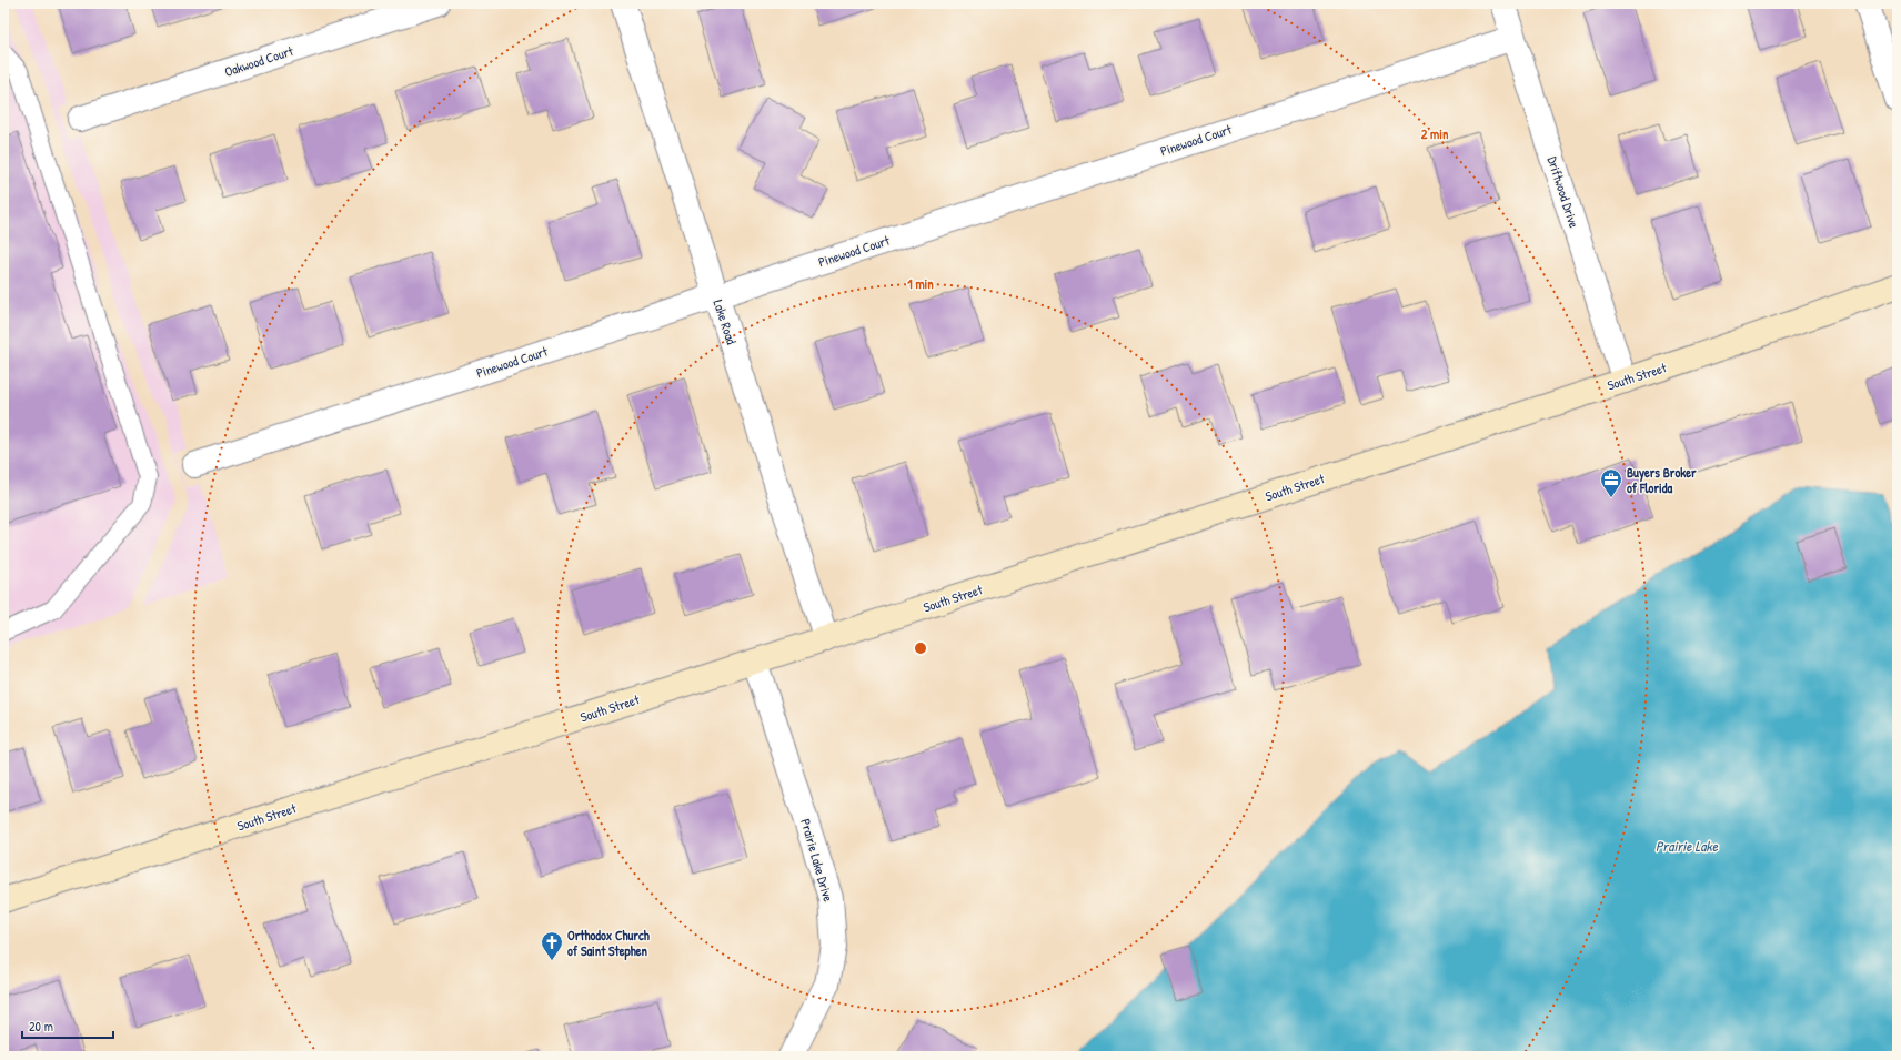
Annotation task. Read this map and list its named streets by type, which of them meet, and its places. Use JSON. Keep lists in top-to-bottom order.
{
  "streets": {
    "street": [
      "Oakwood Court",
      "Pinewood Court",
      "Driftwood Drive",
      "Lake Road",
      "South Street",
      "Prairie Lake Drive"
    ]
  },
  "crossings": [
    ["Pinewood Court", "Driftwood Drive"],
    ["Pinewood Court", "Lake Road"],
    ["Driftwood Drive", "South Street"],
    ["Lake Road", "South Street"],
    ["South Street", "Prairie Lake Drive"]
  ],
  "water": ["Prairie Lake"],
  "places": {
    "office": ["Buyers Broker of Florida"],
    "church": ["Orthodox Church of Saint Stephen"]
  },
  "scale_bar": "20 m",
  "rings": ["2 min", "1 min"]
}
